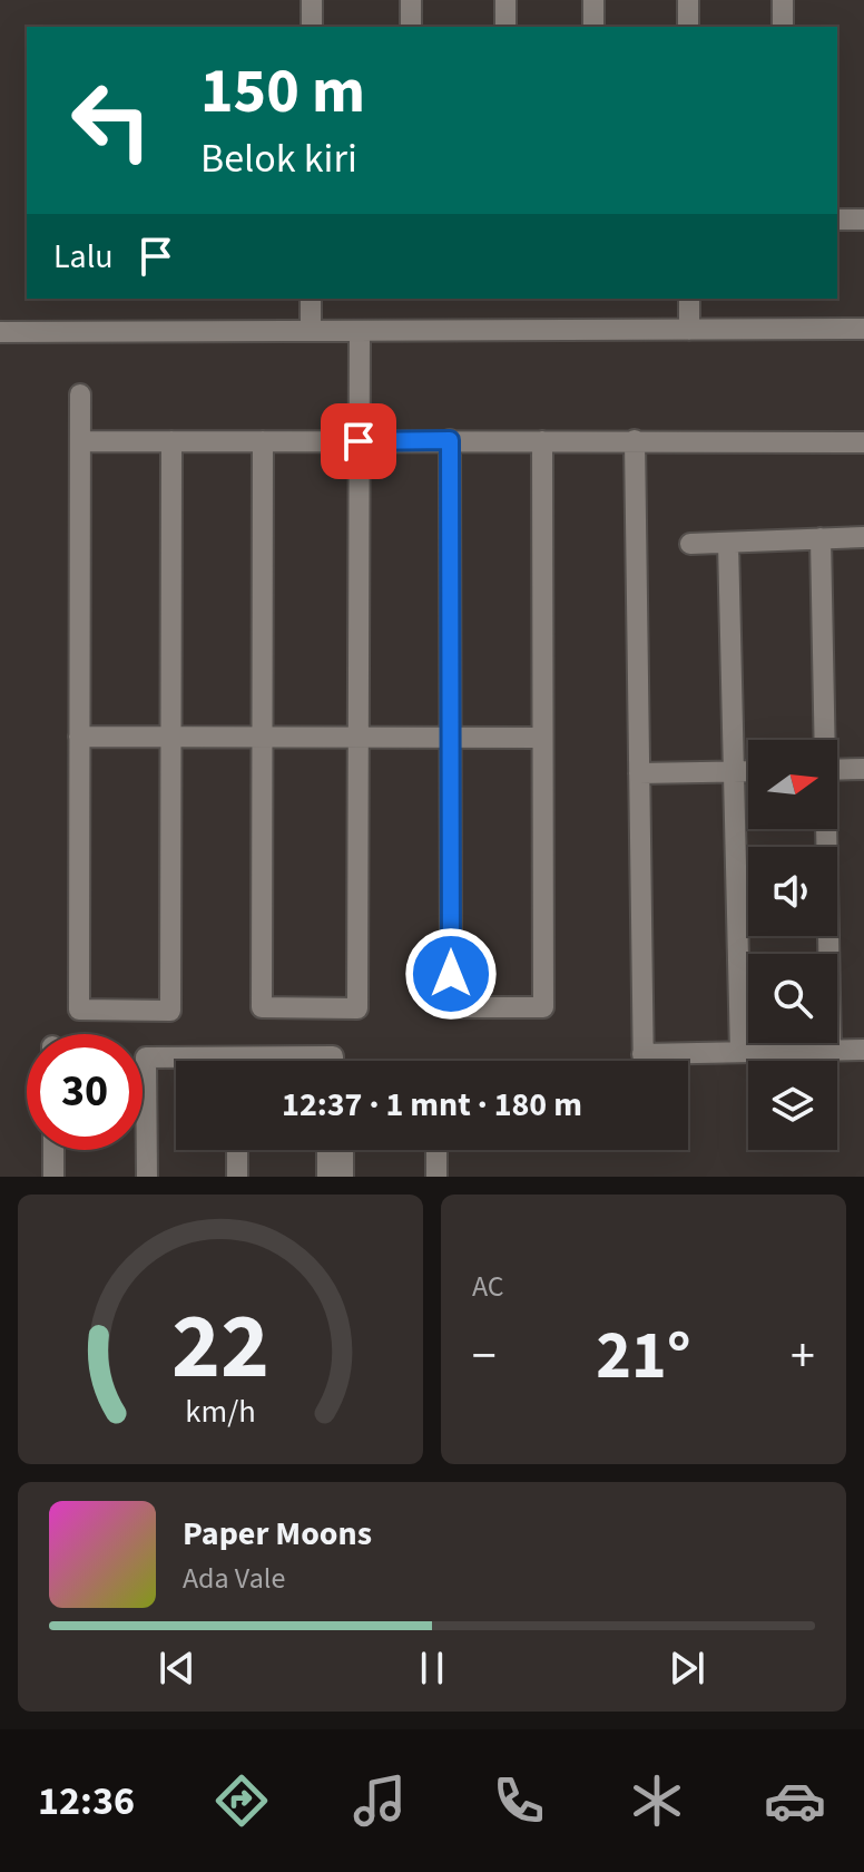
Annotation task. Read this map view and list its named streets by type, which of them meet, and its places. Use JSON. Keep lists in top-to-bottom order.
{
  "north": "right",
  "page": {
    "turn": ["150 m", "Belok kiri"],
    "then": "Lalu",
    "limit": "30",
    "trip": "12:37 · 1 mnt · 180 m",
    "tile": "AC",
    "heat": ["−", "21°", "+"],
    "song": ["Paper Moons", "Ada Vale"],
    "tabs": "12:36",
    "gauge": ["22", "km/h"]
  }
}
